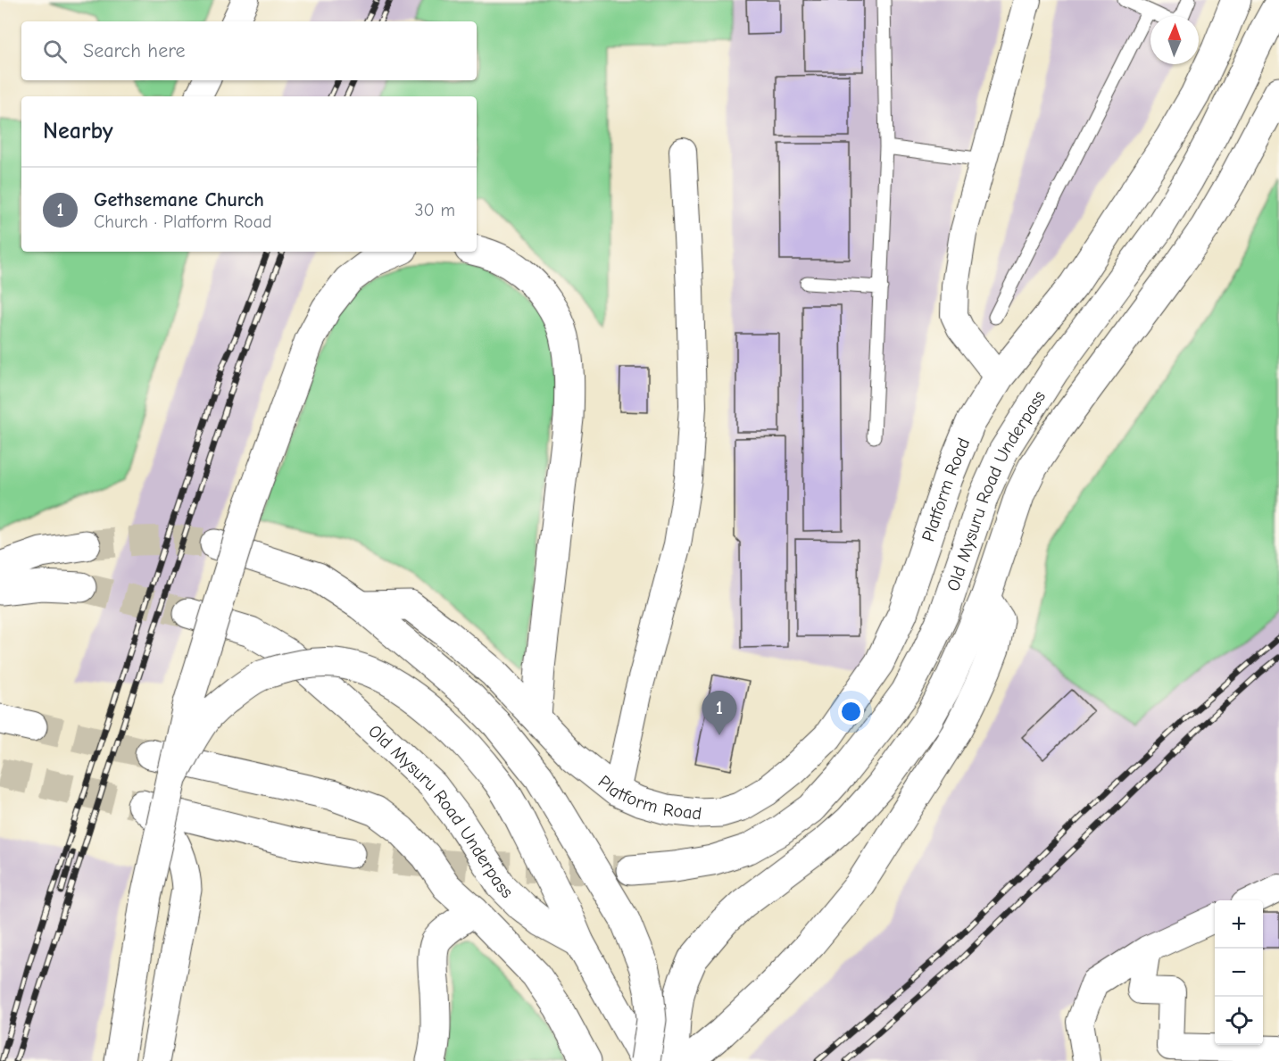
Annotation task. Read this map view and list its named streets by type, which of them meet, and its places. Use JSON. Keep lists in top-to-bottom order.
{
  "streets": {
    "main road": ["Platform Road", "Old Mysuru Road Underpass"]
  },
  "north": "top",
  "page": {
    "search": "Search here",
    "heading": "Nearby",
    "list": [
      {
        "mark": "1",
        "name": "Gethsemane Church",
        "note": "Church · Platform Road",
        "value": "30 m"
      }
    ],
    "pins": "1",
    "map_buttons": ["+", "−"]
  }
}
